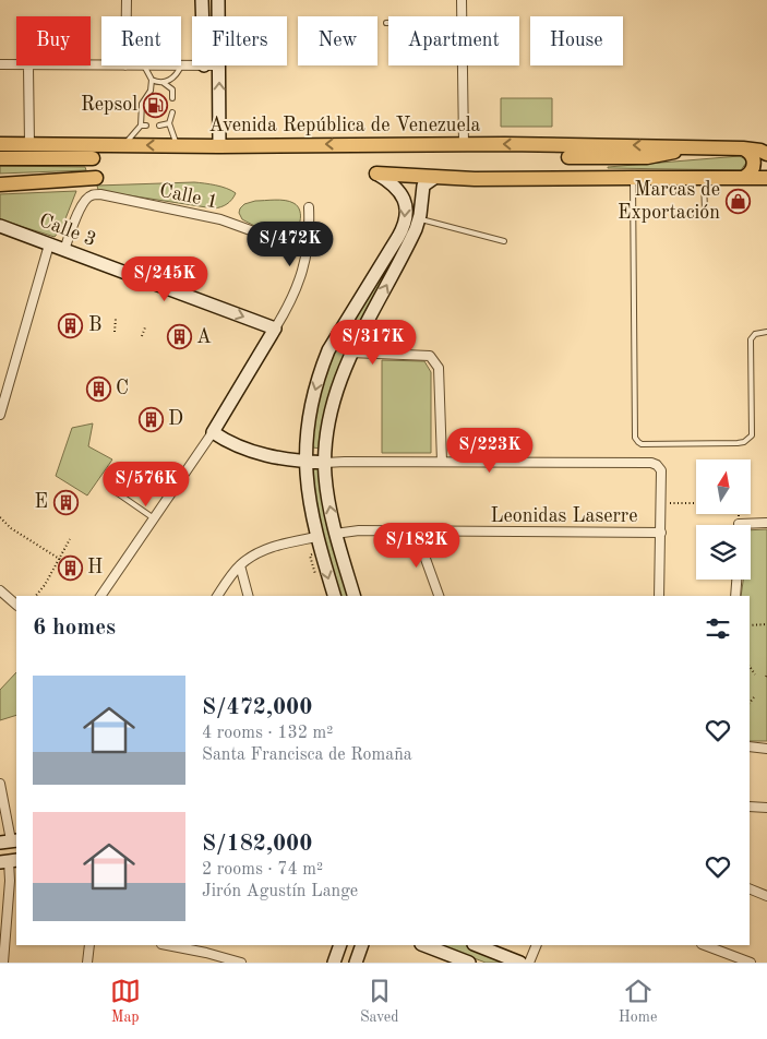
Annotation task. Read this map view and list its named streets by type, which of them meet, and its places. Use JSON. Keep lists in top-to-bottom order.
{
  "streets": {
    "main road": ["Avenida República de Venezuela", "Calle 3"],
    "street": ["Calle 1", "Leonidas Laserre"]
  },
  "crossings": [
    ["Calle 1", "Calle 3"]
  ],
  "one_way": ["Calle 3"],
  "places": {
    "fuel station": ["Repsol"],
    "shop": ["Marcas de Exportación"],
    "building": [
      "B",
      "A",
      "C",
      "D",
      "E",
      "H"
    ]
  },
  "north": "top",
  "page": {
    "chip": [
      "Buy",
      "Rent",
      "Filters",
      "New",
      "Apartment",
      "House"
    ],
    "price": [
      "S/472K",
      "S/245K",
      "S/317K",
      "S/223K",
      "S/576K",
      "S/182K"
    ],
    "heading": "6 homes",
    "list": [
      {
        "name": "S/472,000",
        "note": "4 rooms · 132 m² · Santa Francisca de Romaña"
      },
      {
        "name": "S/182,000",
        "note": "2 rooms · 74 m² · Jirón Agustín Lange"
      }
    ],
    "tabs": ["Map", "Saved", "Home"]
  }
}
